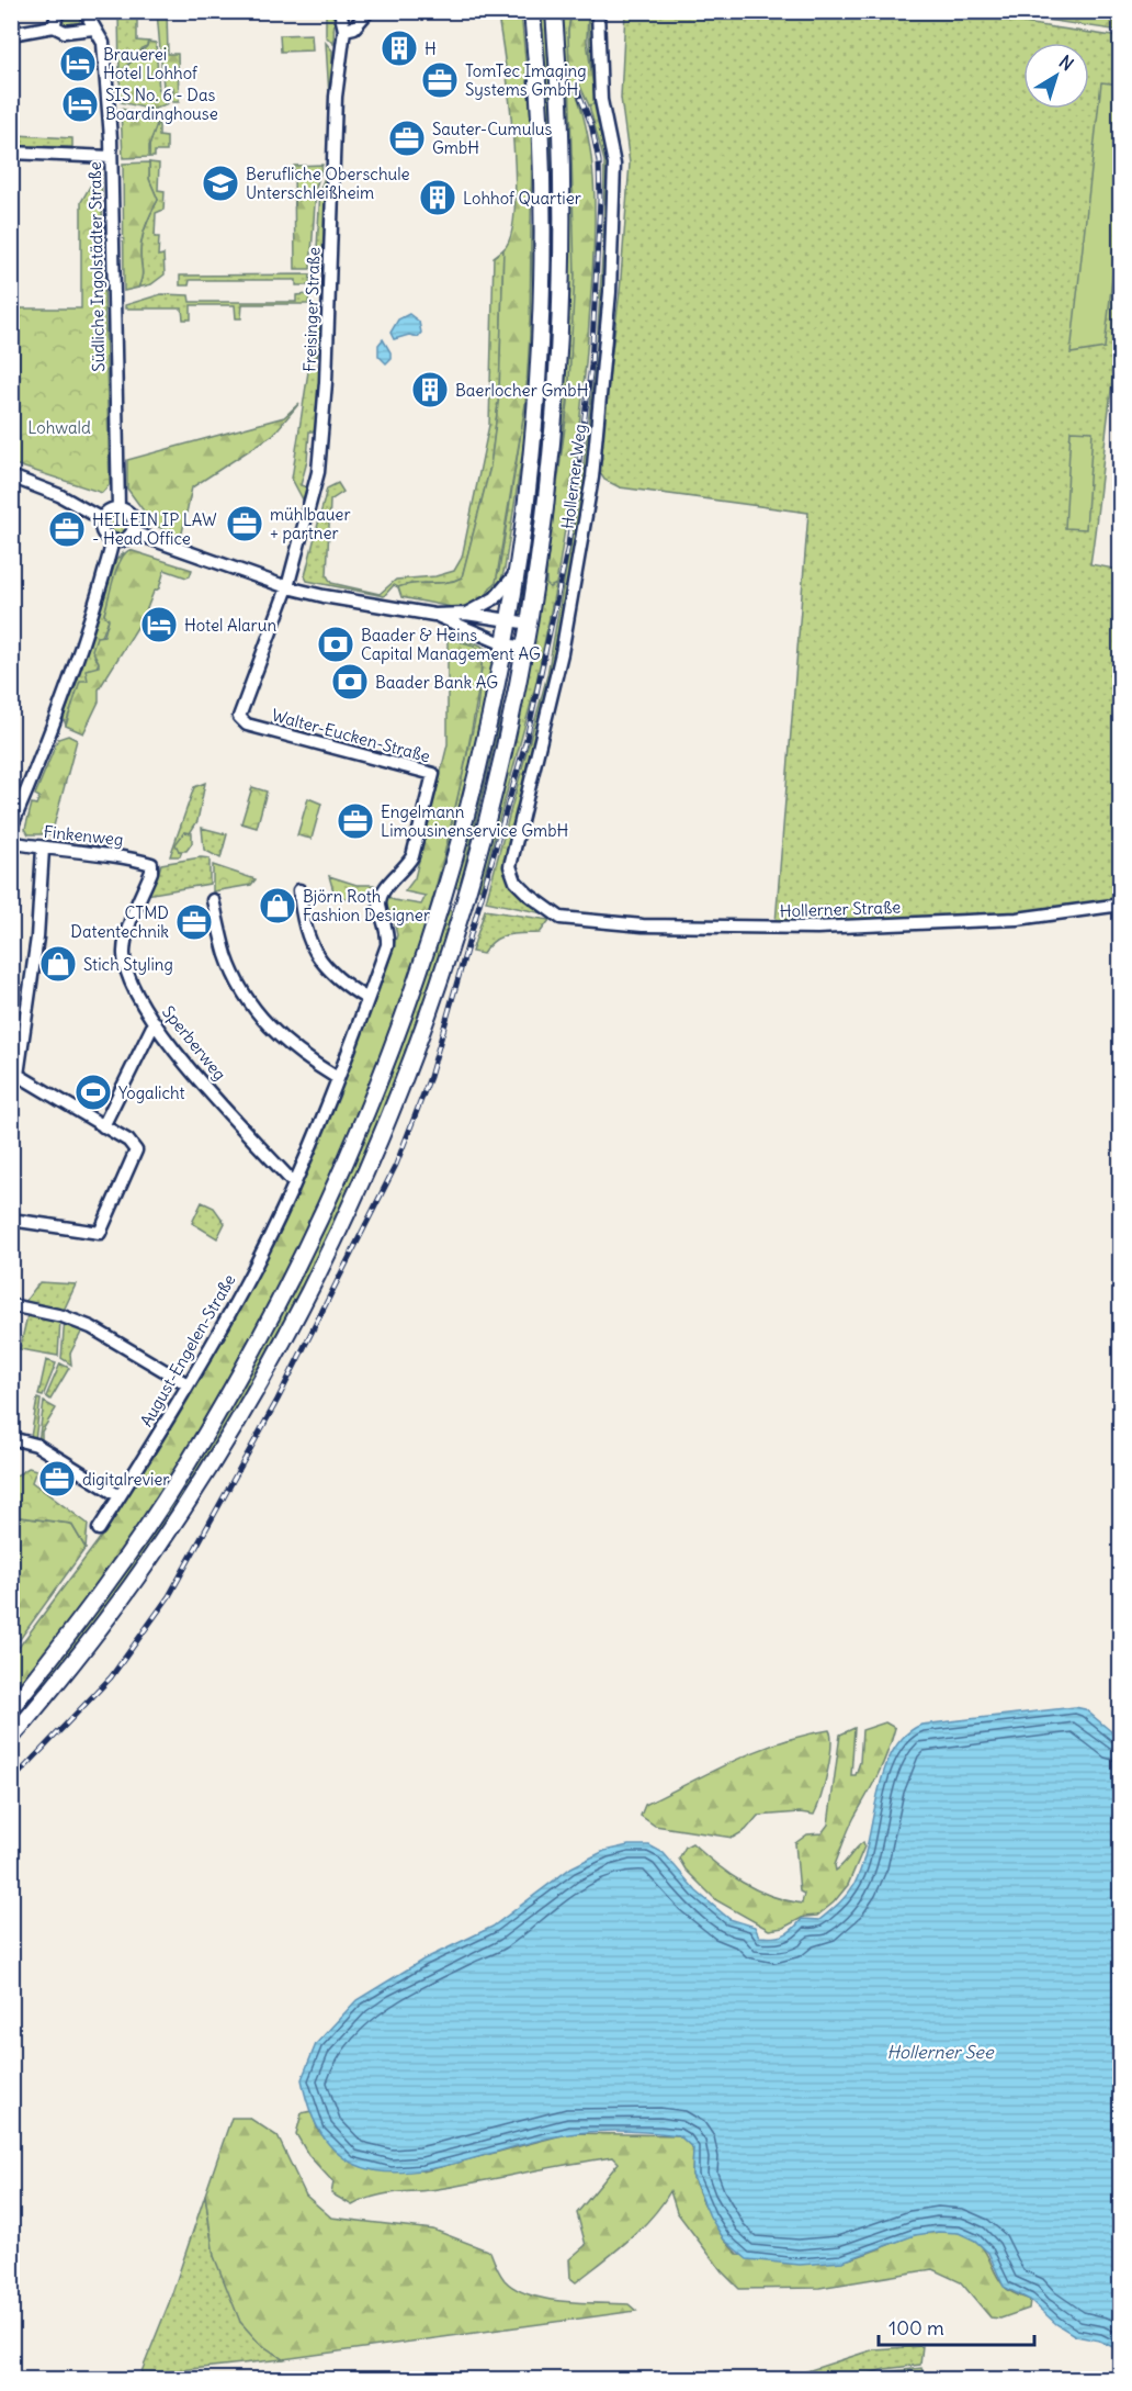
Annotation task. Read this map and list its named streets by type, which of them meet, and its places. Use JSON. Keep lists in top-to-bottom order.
{
  "streets": {
    "street": [
      "Südliche Ingolstädter Straße",
      "Freisinger Straße",
      "Hollerner Weg",
      "Walter-Eucken-Straße",
      "Finkenweg",
      "Hollerner Straße",
      "Sperberweg",
      "August-Engelen-Straße"
    ]
  },
  "crossings": [
    ["Freisinger Straße", "Walter-Eucken-Straße"],
    ["Hollerner Weg", "Hollerner Straße"],
    ["Walter-Eucken-Straße", "Sperberweg"],
    ["Walter-Eucken-Straße", "August-Engelen-Straße"],
    ["Finkenweg", "Sperberweg"],
    ["Sperberweg", "August-Engelen-Straße"]
  ],
  "water": ["Hollerner See"],
  "parks": ["Lohwald"],
  "places": {
    "building": ["H", "Lohhof Quartier", "Baerlocher GmbH"],
    "hotel": ["Brauerei Hotel Lohhof", "SIS No. 6 - Das Boardinghouse", "Hotel Alarun"],
    "office": [
      "TomTec Imaging Systems GmbH",
      "Sauter-Cumulus GmbH",
      "mühlbauer + partner",
      "HEILEIN IP LAW - Head Office",
      "Engelmann Limousinenservice GmbH",
      "CTMD Datentechnik",
      "digitalrevier"
    ],
    "school or university": ["Berufliche Oberschule Unterschleißheim"],
    "bank": ["Baader & Heins Capital Management AG", "Baader Bank AG"],
    "shop": ["Björn Roth Fashion Designer", "Stich Styling"],
    "sports": ["Yogalicht"]
  },
  "scale_bar": "100 m",
  "north": "top right"
}
